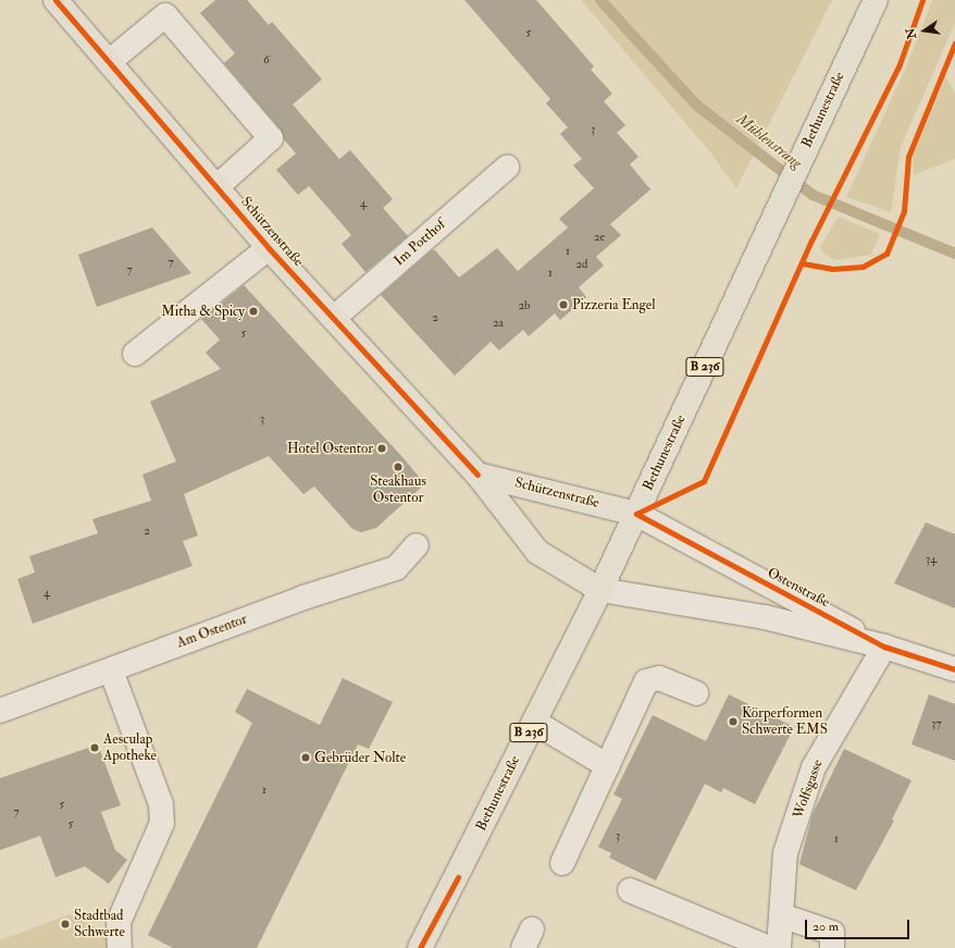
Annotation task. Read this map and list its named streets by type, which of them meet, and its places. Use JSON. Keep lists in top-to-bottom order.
{
  "streets": {
    "main road": ["Bethunestraße", "Schützenstraße", "B 236"],
    "street": [
      "Im Potthof",
      "Ostenstraße",
      "Am Ostentor",
      "Wolfsgasse"
    ]
  },
  "crossings": [
    ["Bethunestraße", "Schützenstraße"],
    ["Bethunestraße", "Ostenstraße"],
    ["Schützenstraße", "Im Potthof"],
    ["Schützenstraße", "Ostenstraße"],
    ["Ostenstraße", "Wolfsgasse"]
  ],
  "water": ["Mühlenstrang"],
  "places": [
    "Pizzeria Engel",
    "Mitha & Spicy",
    "Hotel Ostentor",
    "Steakhaus Ostentor",
    "Körperformen Schwerte EMS",
    "Aesculap Apotheke",
    "Gebrüder Nolte",
    "Stadtbad Schwerte"
  ],
  "house_numbers": [
    "5",
    "6",
    "3",
    "4",
    "2e",
    "1",
    "7",
    "2d",
    "7",
    "1",
    "2b",
    "2",
    "2a",
    "5",
    "3",
    "2",
    "34",
    "4",
    "37",
    "1",
    "5",
    "7",
    "5",
    "3",
    "1"
  ],
  "scale_bar": "20 m",
  "north": "left"
}
